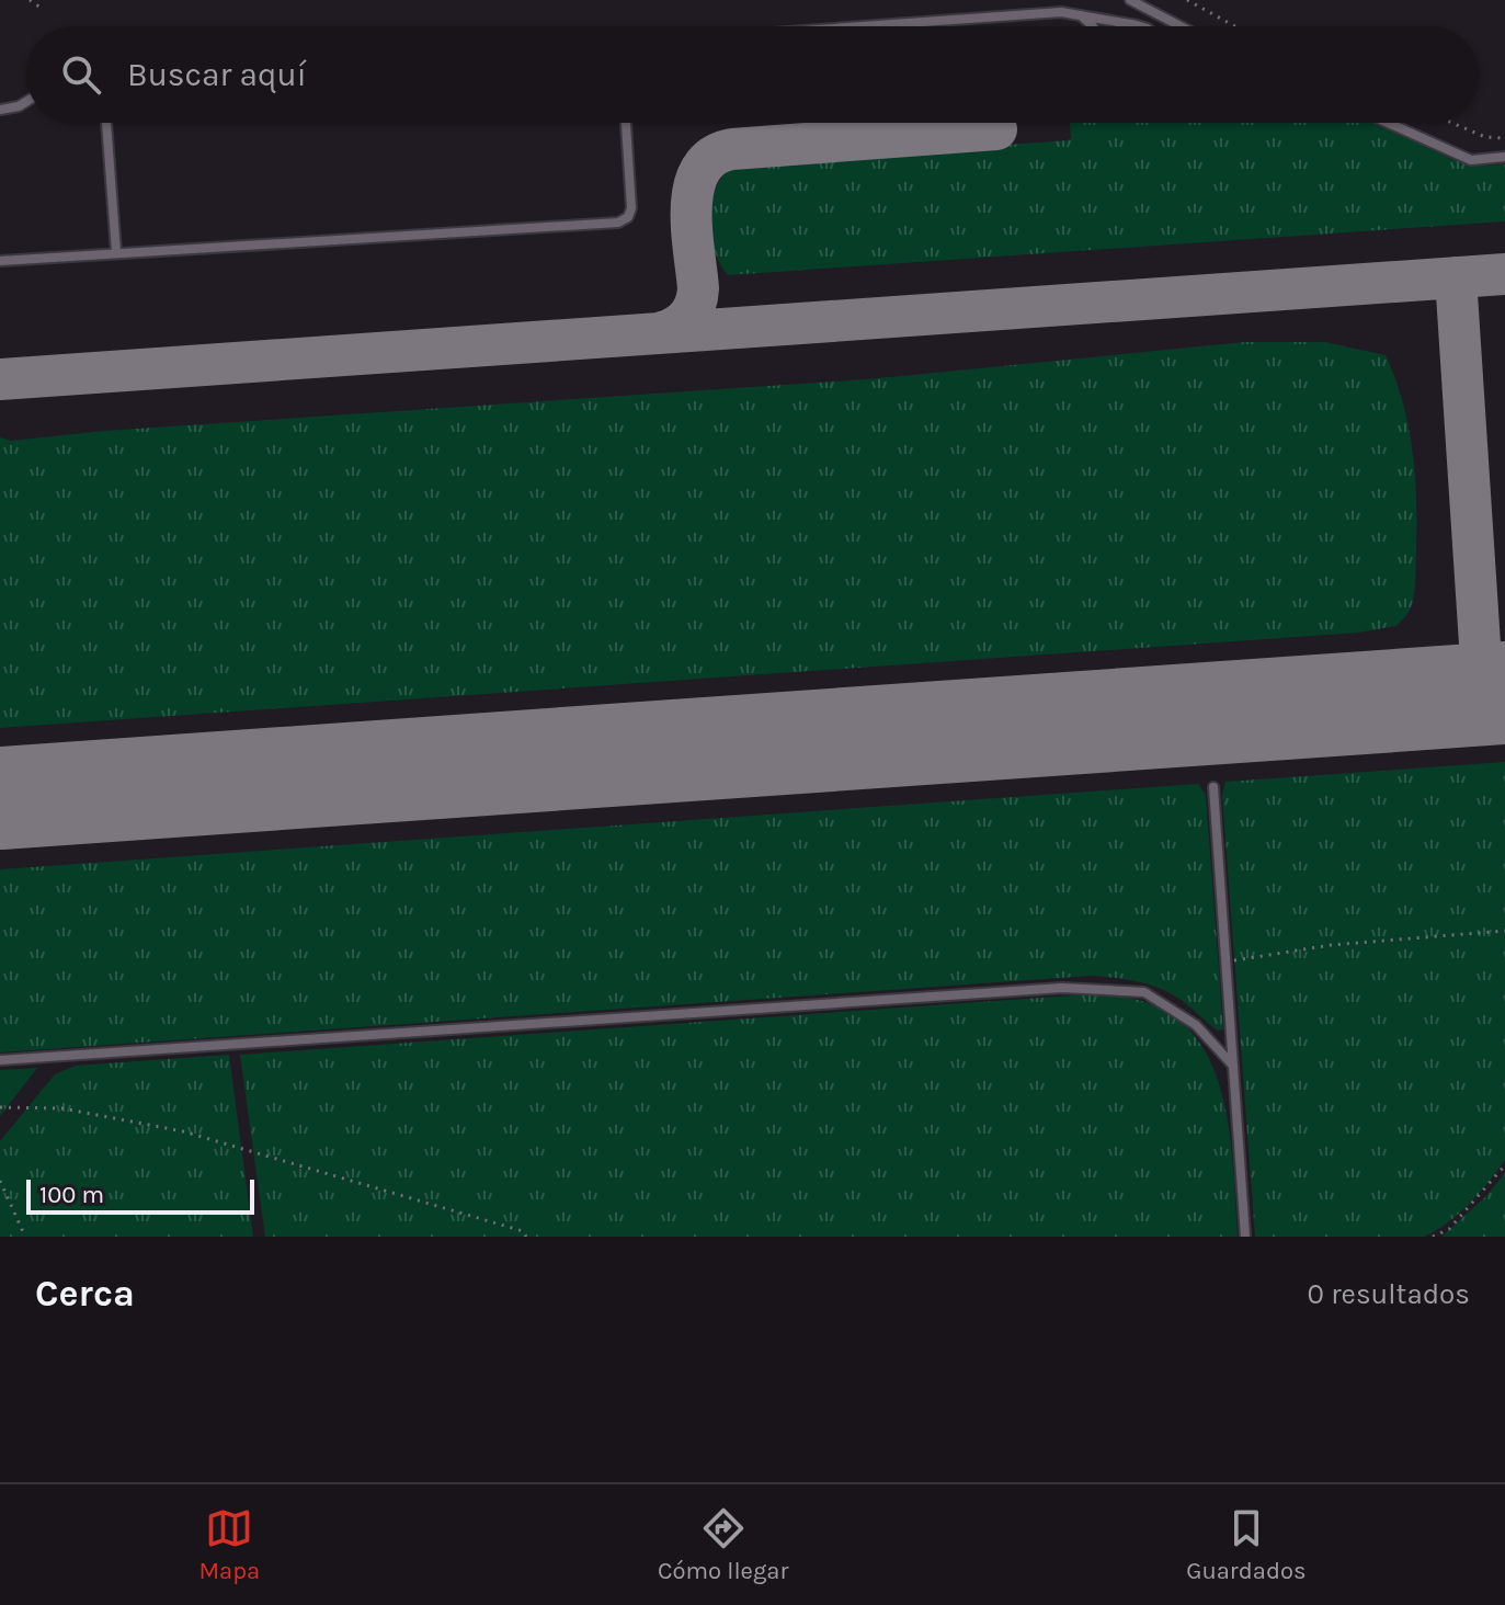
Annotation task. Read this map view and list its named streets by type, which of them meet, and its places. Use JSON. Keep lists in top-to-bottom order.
{
  "scale_bar": "100 m",
  "page": {
    "search": "Buscar aquí",
    "scale": "100 m",
    "heading": ["Cerca", "0 resultados"],
    "nav": ["Mapa", "Cómo llegar", "Guardados"]
  }
}
